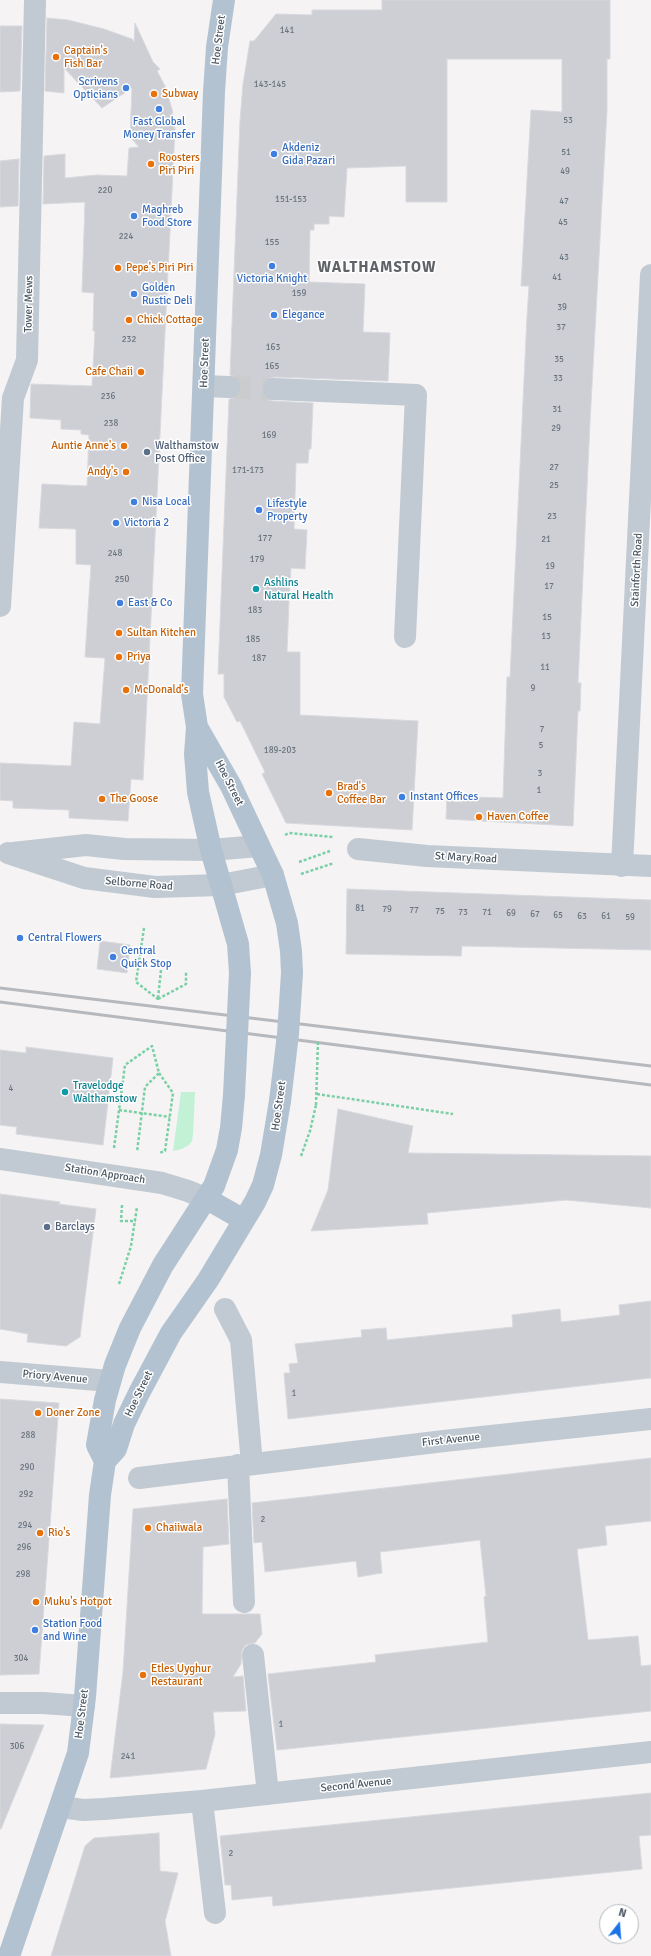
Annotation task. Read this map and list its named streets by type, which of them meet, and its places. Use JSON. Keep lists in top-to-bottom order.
{
  "streets": {
    "main road": ["Hoe Street"],
    "street": [
      "Tower Mews",
      "Stainforth Road",
      "St Mary Road",
      "Selborne Road",
      "Station Approach",
      "Priory Avenue",
      "First Avenue",
      "Second Avenue"
    ]
  },
  "crossings": [
    ["Hoe Street", "Selborne Road"],
    ["Hoe Street", "Station Approach"],
    ["Hoe Street", "Priory Avenue"],
    ["Hoe Street", "Second Avenue"],
    ["Stainforth Road", "St Mary Road"]
  ],
  "districts": ["WALTHAMSTOW"],
  "places": [
    "Captain's Fish Bar",
    "Scrivens Opticians",
    "Subway",
    "Fast Global Money Transfer",
    "Akdeniz Gida Pazari",
    "Roosters Piri Piri",
    "Maghreb Food Store",
    "Victoria Knight",
    "Pepe's Piri Piri",
    "Golden Rustic Deli",
    "Elegance",
    "Chick Cottage",
    "Cafe Chaii",
    "Auntie Anne's",
    "Walthamstow Post Office",
    "Andy's",
    "Nisa Local",
    "Lifestyle Property",
    "Victoria 2",
    "Ashlins Natural Health",
    "East & Co",
    "Sultan Kitchen",
    "Priya",
    "McDonald's",
    "Brad's Coffee Bar",
    "Instant Offices",
    "The Goose",
    "Haven Coffee",
    "Central Flowers",
    "Central Quick Stop",
    "Travelodge Walthamstow",
    "Barclays",
    "Doner Zone",
    "Chaiiwala",
    "Rio's",
    "Muku's Hotpot",
    "Station Food and Wine",
    "Etles Uyghur Restaurant"
  ],
  "house_numbers": [
    "141",
    "143-145",
    "53",
    "51",
    "49",
    "220",
    "151-153",
    "47",
    "45",
    "224",
    "155",
    "43",
    "41",
    "159",
    "39",
    "37",
    "232",
    "163",
    "35",
    "165",
    "33",
    "236",
    "31",
    "238",
    "29",
    "169",
    "27",
    "171-173",
    "25",
    "23",
    "177",
    "21",
    "248",
    "179",
    "19",
    "250",
    "17",
    "183",
    "15",
    "13",
    "185",
    "187",
    "11",
    "9",
    "7",
    "5",
    "189-203",
    "3",
    "1",
    "81",
    "79",
    "77",
    "75",
    "73",
    "71",
    "69",
    "67",
    "65",
    "63",
    "61",
    "59",
    "4",
    "1",
    "288",
    "290",
    "292",
    "2",
    "294",
    "296",
    "298",
    "304",
    "1",
    "306",
    "241",
    "2"
  ],
  "north": "top"
}
